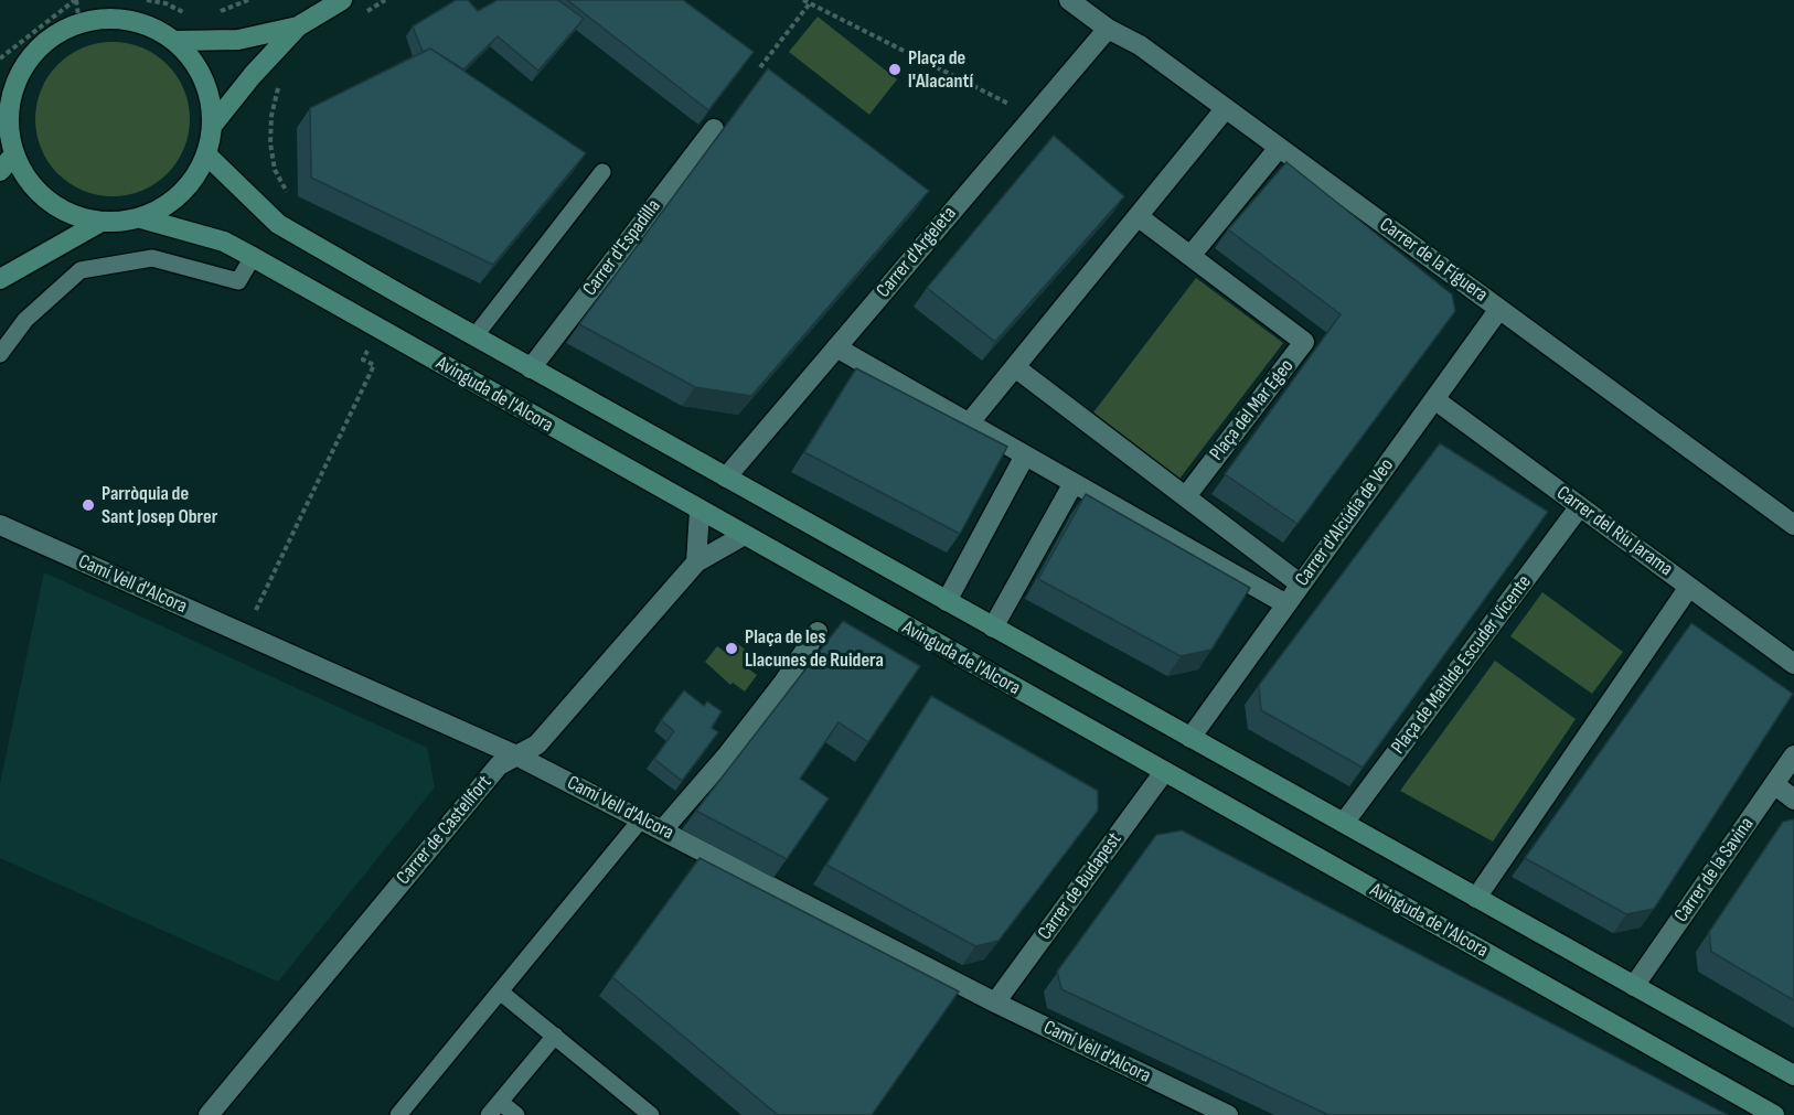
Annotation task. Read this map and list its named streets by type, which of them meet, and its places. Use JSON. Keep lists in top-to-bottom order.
{
  "streets": {
    "main road": ["Avinguda de l'Alcora"],
    "street": [
      "Carrer d'Espadilla",
      "Carrer d'Argeleta",
      "Carrer de la Figuera",
      "Plaça del Mar Egeo",
      "Carrer d'Alcúdia de Veo",
      "Carrer del Riu Jarama",
      "Camí Vell d'Alcora",
      "Plaça de Matilde Escuder Vicente",
      "Carrer de Castellfort",
      "Carrer de la Savina",
      "Carrer de Budapest"
    ]
  },
  "crossings": [
    ["Carrer d'Espadilla", "Avinguda de l'Alcora"],
    ["Carrer d'Argeleta", "Carrer de la Figuera"],
    ["Carrer d'Argeleta", "Avinguda de l'Alcora"],
    ["Carrer de la Figuera", "Carrer d'Alcúdia de Veo"],
    ["Avinguda de l'Alcora", "Carrer d'Alcúdia de Veo"],
    ["Avinguda de l'Alcora", "Plaça de Matilde Escuder Vicente"],
    ["Avinguda de l'Alcora", "Carrer de Castellfort"],
    ["Avinguda de l'Alcora", "Carrer de la Savina"],
    ["Avinguda de l'Alcora", "Carrer de Budapest"],
    ["Carrer d'Alcúdia de Veo", "Carrer del Riu Jarama"],
    ["Carrer del Riu Jarama", "Plaça de Matilde Escuder Vicente"],
    ["Camí Vell d'Alcora", "Carrer de Castellfort"],
    ["Camí Vell d'Alcora", "Carrer de Budapest"]
  ],
  "places": ["Plaça de l'Alacantí", "Parròquia de Sant Josep Obrer", "Plaça de les Llacunes de Ruidera"]
}
